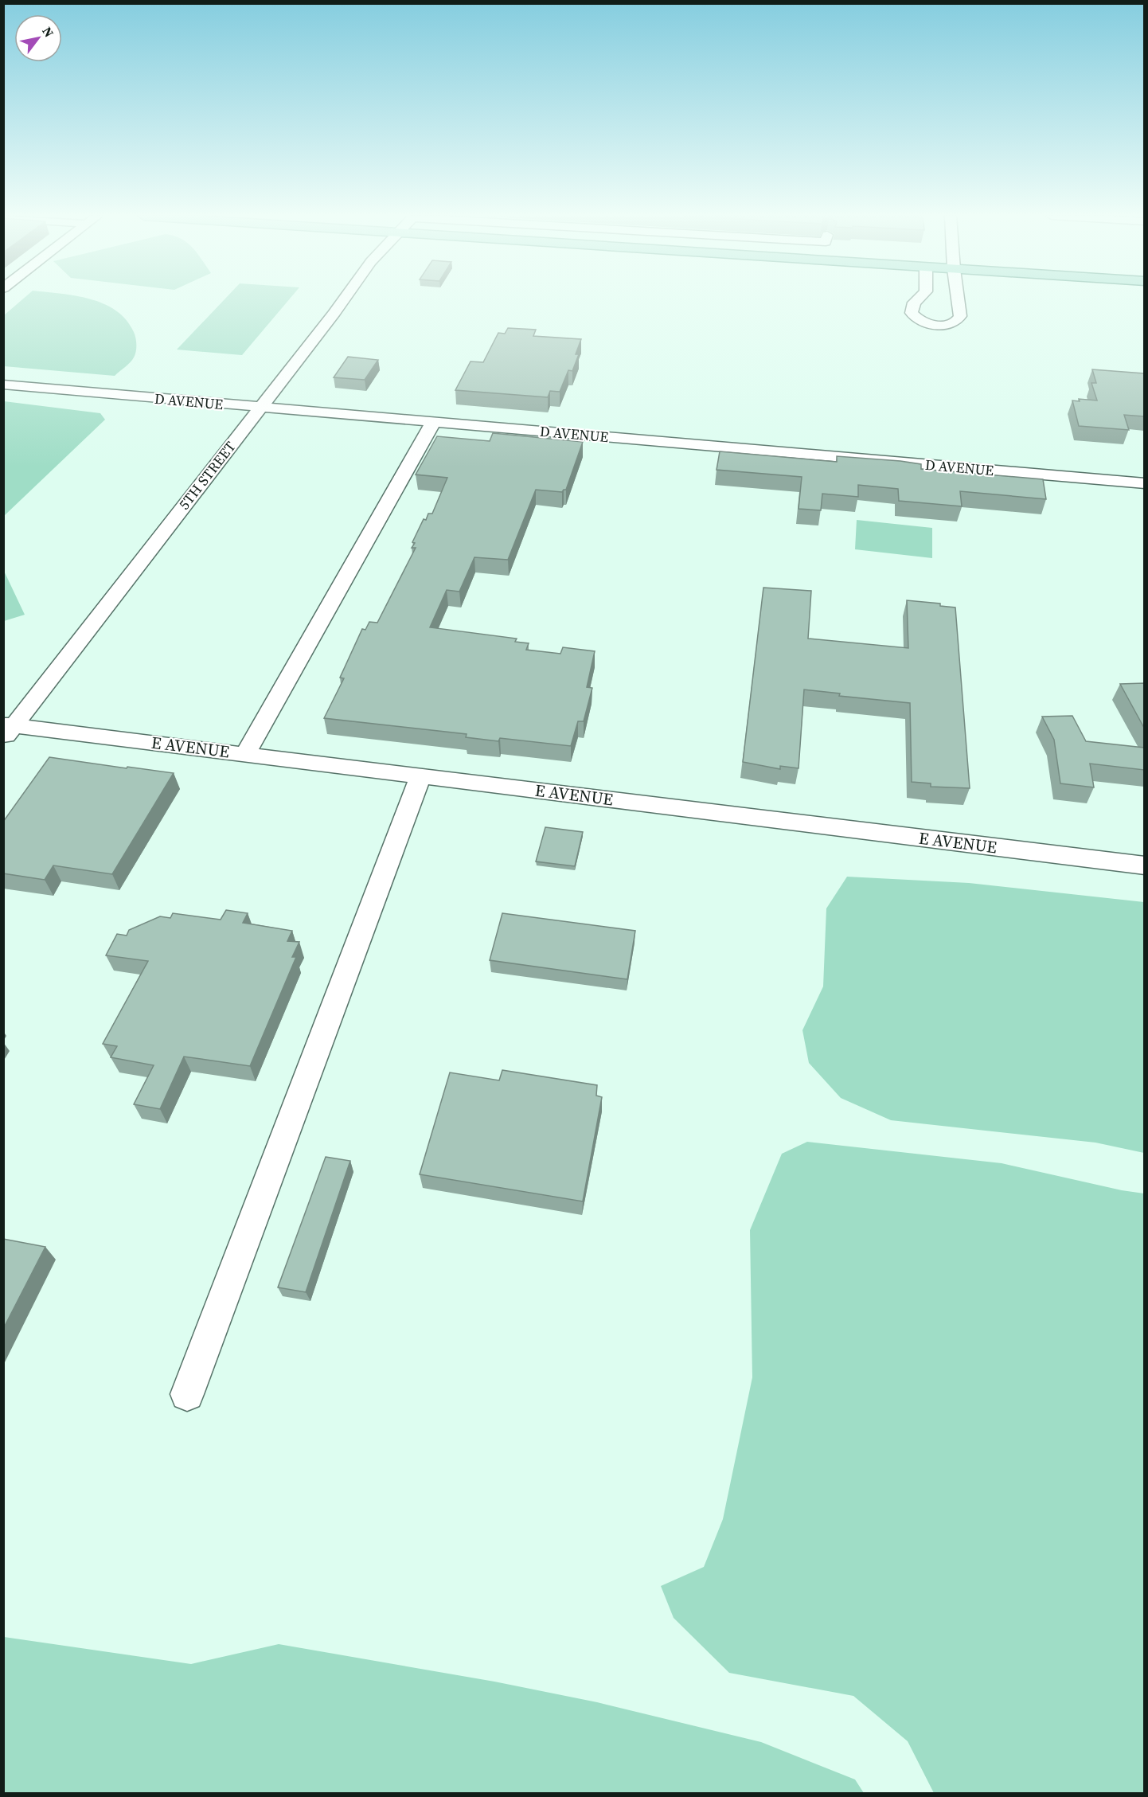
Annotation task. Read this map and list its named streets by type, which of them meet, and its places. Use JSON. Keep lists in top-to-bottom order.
{
  "streets": {
    "street": ["D AVENUE", "5TH STREET", "E AVENUE"]
  },
  "crossings": [
    ["D AVENUE", "5TH STREET"],
    ["5TH STREET", "E AVENUE"]
  ],
  "north": "top right"
}
